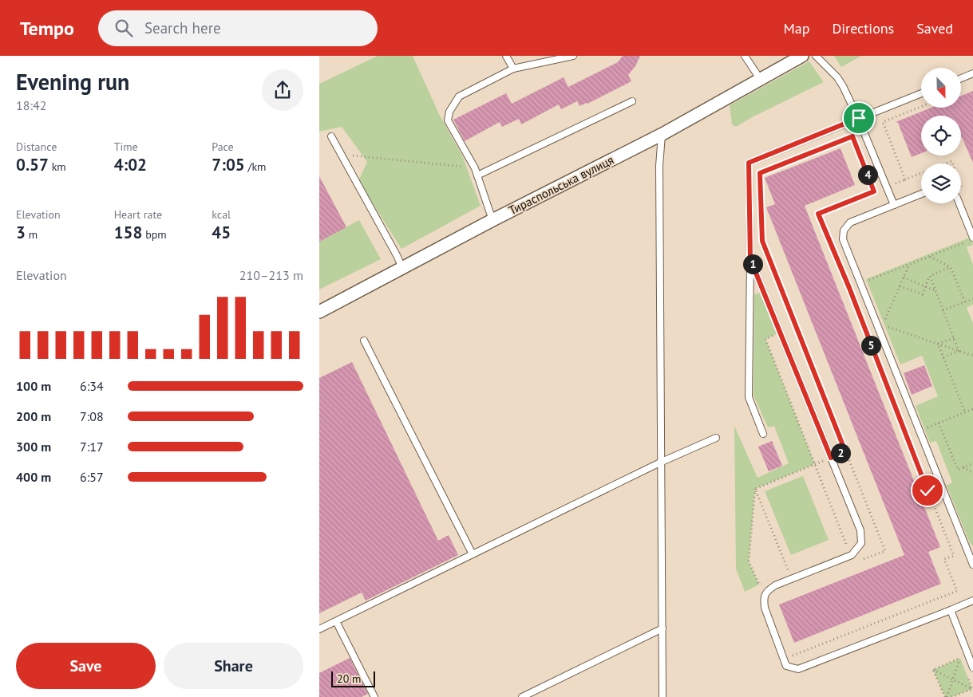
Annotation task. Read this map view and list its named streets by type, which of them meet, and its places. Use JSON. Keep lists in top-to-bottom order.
{
  "streets": {
    "street": ["Тираспольська вулиця"]
  },
  "scale_bar": "20 m",
  "north": "bottom",
  "page": {
    "header": "Tempo",
    "search": "Search here",
    "nav": ["Map", "Directions", "Saved"],
    "heading": ["Evening run", "18:42"],
    "stats": [
      ["Distance", "0.57 km"],
      ["Time", "4:02"],
      ["Pace", "7:05 /km"],
      ["Elevation", "3 m"],
      ["Heart rate", "158 bpm"],
      ["kcal", "45"]
    ],
    "pins": [
      "4",
      "1",
      "5",
      "2"
    ],
    "chart": ["Elevation", "210–213 m"],
    "list": [
      {
        "name": "100 m",
        "note": "6:34"
      },
      {
        "name": "200 m",
        "note": "7:08"
      },
      {
        "name": "300 m",
        "note": "7:17"
      },
      {
        "name": "400 m",
        "note": "6:57"
      }
    ],
    "buttons": ["Save", "Share"],
    "scale": "20 m"
  }
}
